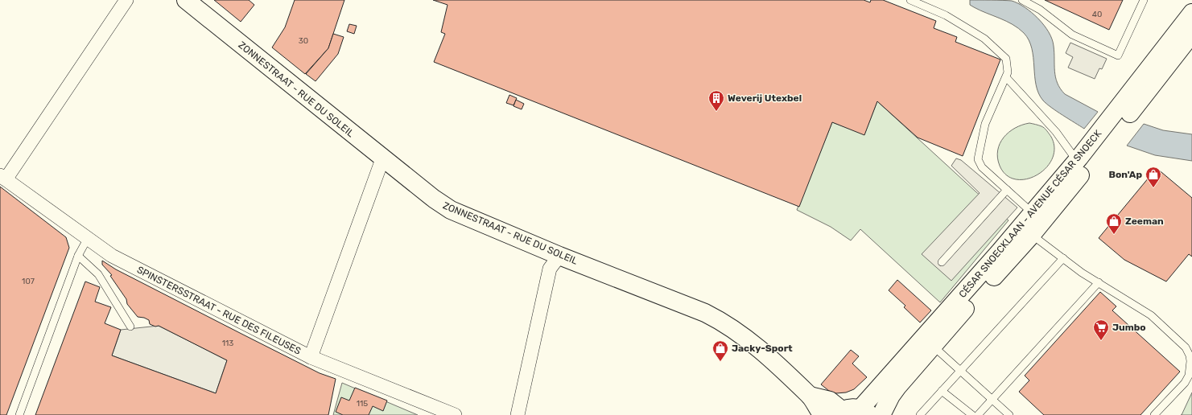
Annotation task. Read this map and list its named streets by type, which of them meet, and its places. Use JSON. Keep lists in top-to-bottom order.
{
  "streets": {
    "main road": ["ZONNESTRAAT - RUE DU SOLEIL", "CÉSAR SNOECKLAAN - AVENUE CÉSAR SNOECK"],
    "street": ["SPINSTERSSTRAAT - RUE DES FILEUSES"]
  },
  "places": {
    "building": ["Weverij Utexbel"],
    "shop": ["Bon'Ap", "Zeeman", "Jacky-Sport"],
    "supermarket": ["Jumbo"]
  },
  "house_numbers": [
    "40",
    "30",
    "107",
    "113",
    "115"
  ]
}
